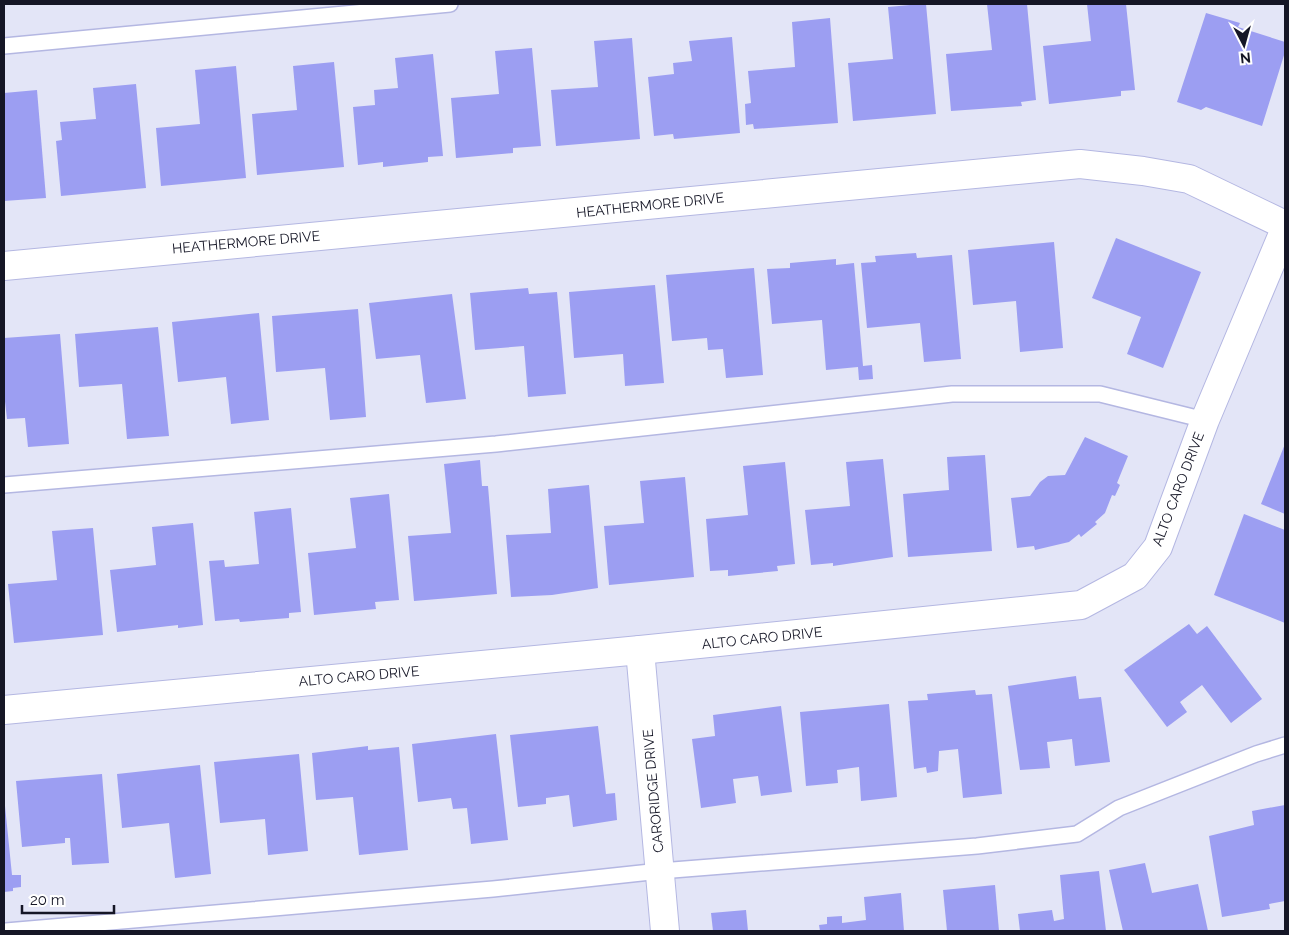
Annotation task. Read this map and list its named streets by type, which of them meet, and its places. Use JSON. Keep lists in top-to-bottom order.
{
  "streets": {
    "street": ["HEATHERMORE DRIVE", "ALTO CARO DRIVE", "CARORIDGE DRIVE"]
  },
  "crossings": [
    ["ALTO CARO DRIVE", "CARORIDGE DRIVE"]
  ],
  "scale_bar": "20 m",
  "north": "bottom"
}
